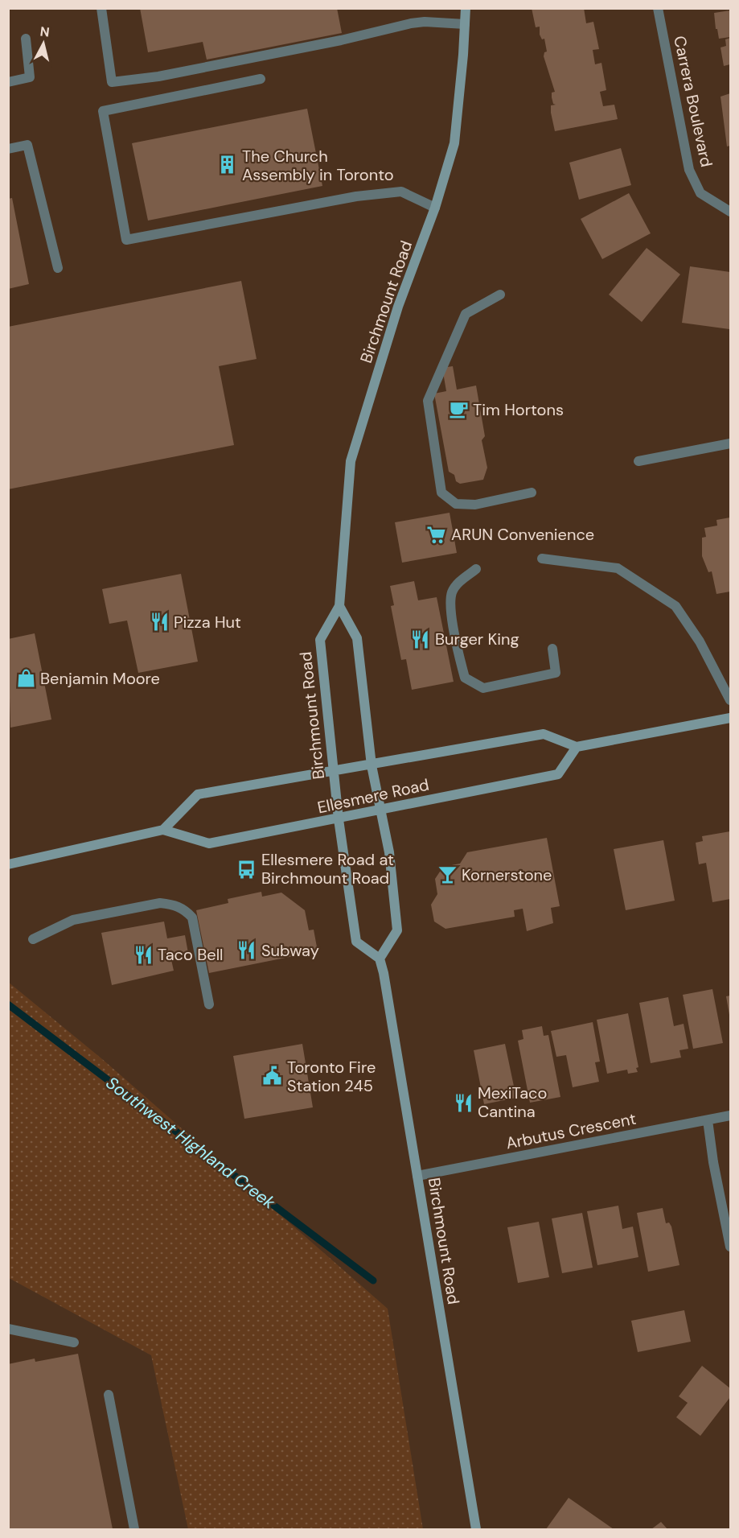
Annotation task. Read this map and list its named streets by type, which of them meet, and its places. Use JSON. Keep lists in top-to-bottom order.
{
  "streets": {
    "main road": ["Birchmount Road", "Ellesmere Road"],
    "street": ["Carrera Boulevard", "Arbutus Crescent"]
  },
  "crossings": [
    ["Birchmount Road", "Ellesmere Road"],
    ["Birchmount Road", "Arbutus Crescent"]
  ],
  "water": ["Southwest Highland Creek"],
  "places": {
    "building": ["The Church Assembly in Toronto"],
    "cafe": ["Tim Hortons"],
    "supermarket": ["ARUN Convenience"],
    "restaurant": [
      "Pizza Hut",
      "Burger King",
      "Subway",
      "Taco Bell",
      "MexiTaco Cantina"
    ],
    "shop": ["Benjamin Moore"],
    "bus stop": ["Ellesmere Road at Birchmount Road"],
    "bar": ["Kornerstone"],
    "public building": ["Toronto Fire Station 245"]
  },
  "north": "top"
}
